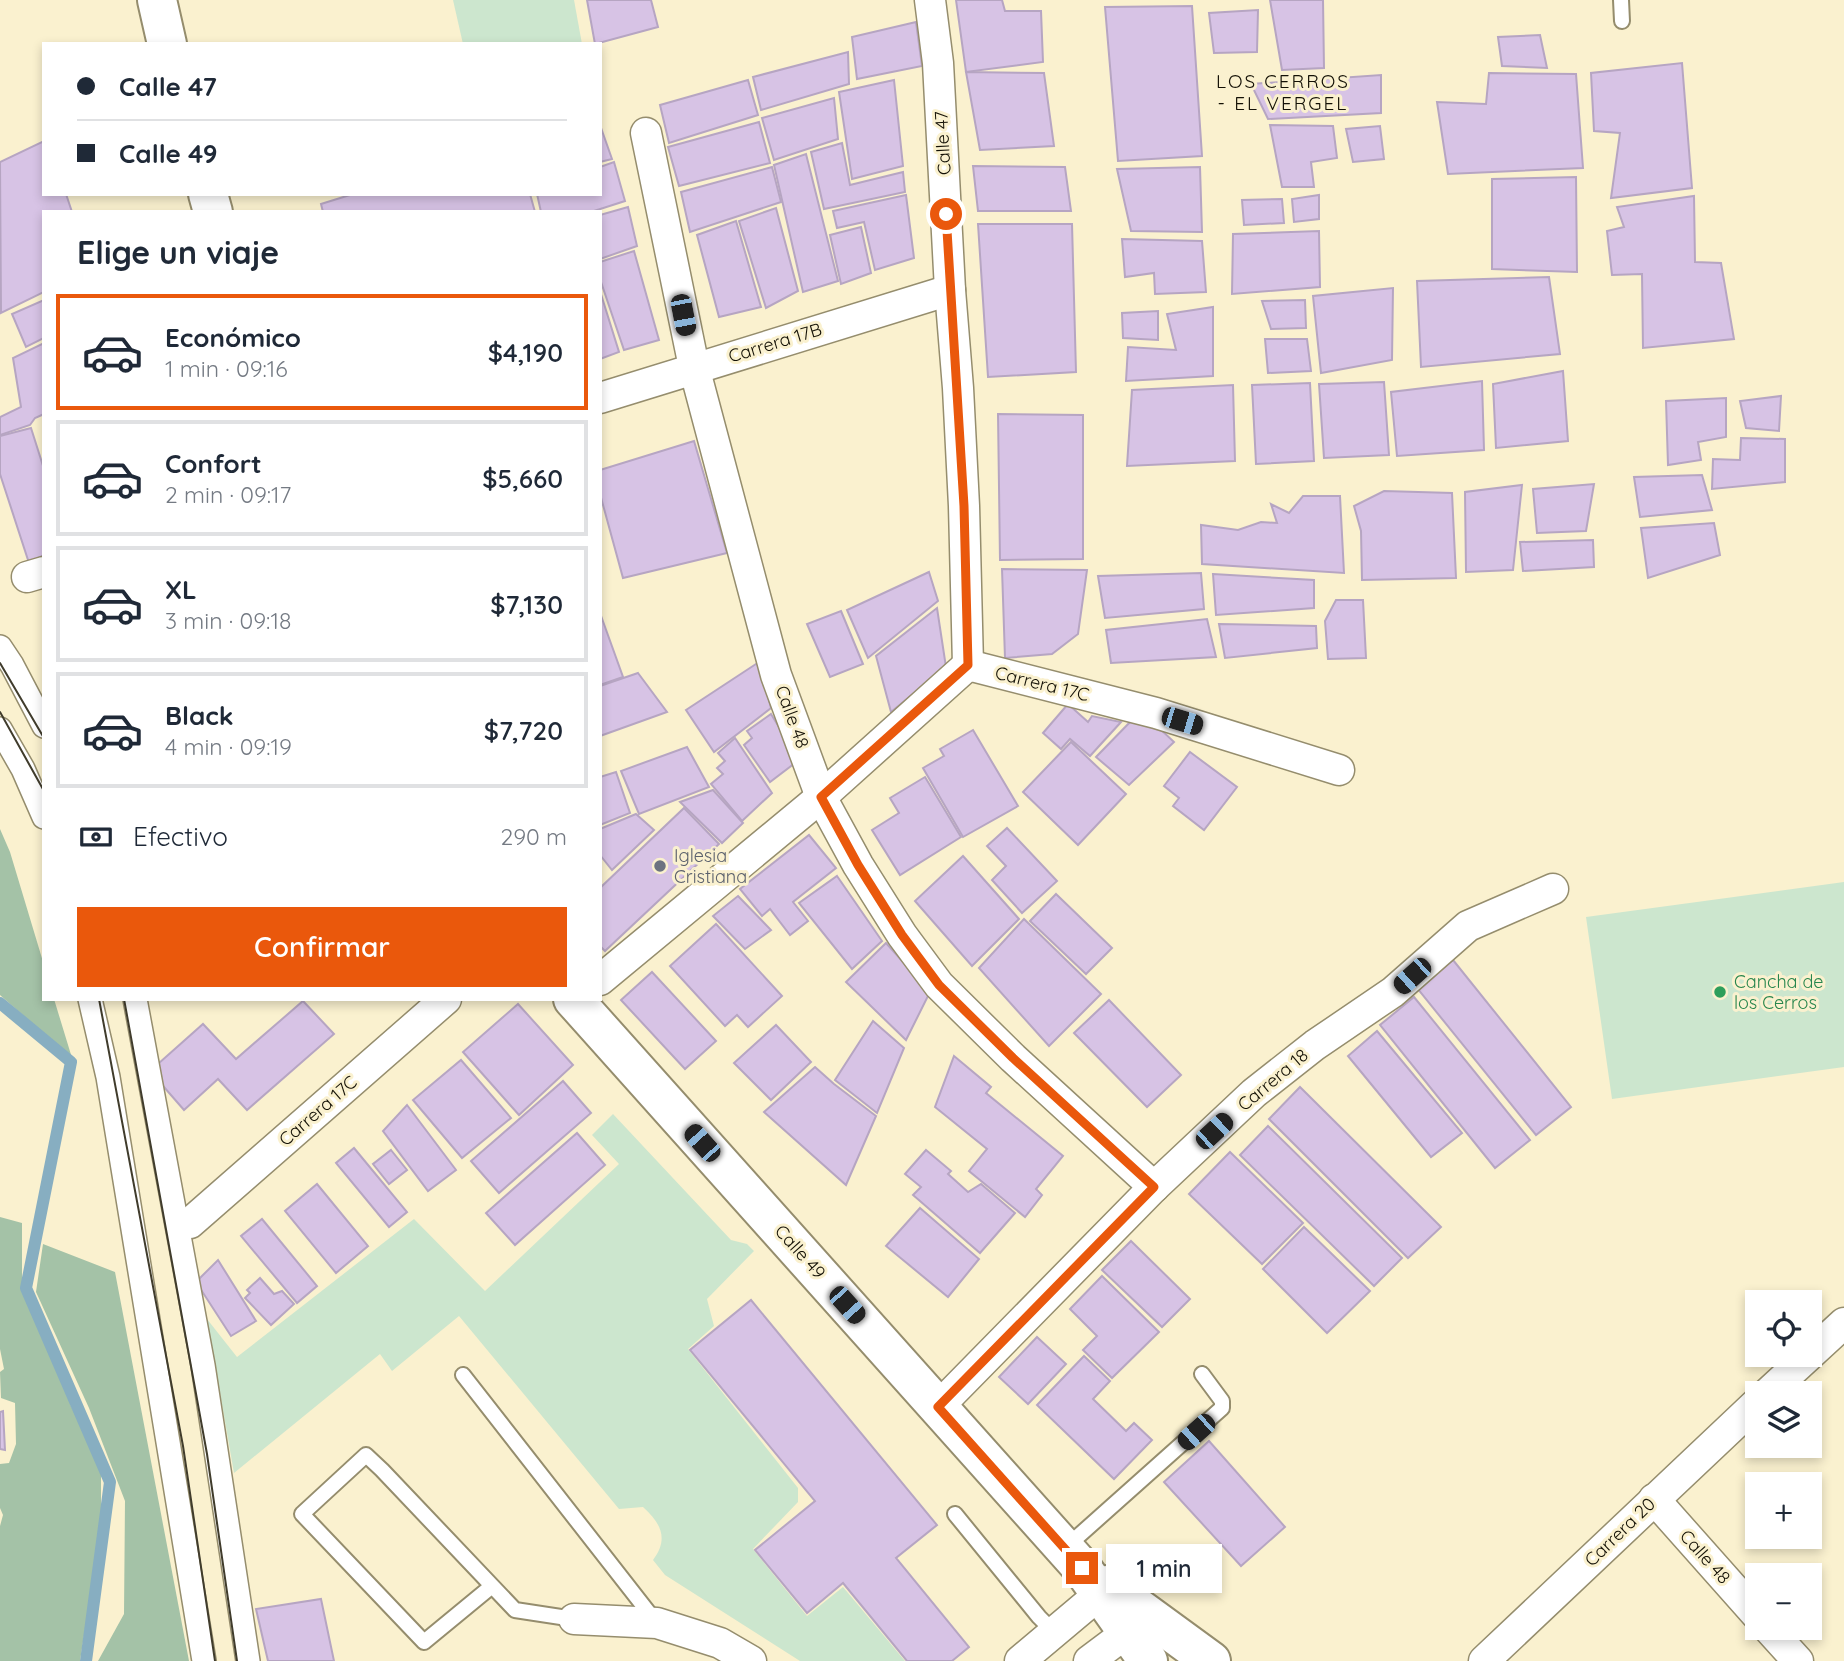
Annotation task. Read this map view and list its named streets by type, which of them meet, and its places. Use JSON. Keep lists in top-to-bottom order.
{
  "streets": {
    "main road": ["Calle 49"],
    "street": [
      "Calle 47",
      "Carrera 17B",
      "Carrera 17C",
      "Calle 48",
      "Carrera 18",
      "Carrera 20"
    ]
  },
  "crossings": [
    ["Calle 47", "Carrera 17B"],
    ["Calle 47", "Carrera 17C"],
    ["Carrera 17B", "Calle 48"],
    ["Calle 48", "Carrera 18"],
    ["Calle 48", "Carrera 20"],
    ["Carrera 18", "Calle 49"]
  ],
  "districts": ["LOS CERROS - EL VERGEL"],
  "places": ["Iglesia Cristiana", "Cancha de los Cerros"],
  "page": {
    "banner": ["Calle 47", "Calle 49"],
    "heading": "Elige un viaje",
    "list": [
      {
        "name": "Económico",
        "note": "1 min · 09:16",
        "value": "$4,190"
      },
      {
        "name": "Confort",
        "note": "2 min · 09:17",
        "value": "$5,660"
      },
      {
        "name": "XL",
        "note": "3 min · 09:18",
        "value": "$7,130"
      },
      {
        "name": "Black",
        "note": "4 min · 09:19",
        "value": "$7,720"
      }
    ],
    "pay": ["Efectivo", "290 m"],
    "buttons": "Confirmar",
    "map_buttons": ["+", "−"],
    "bubble": "1 min"
  }
}
